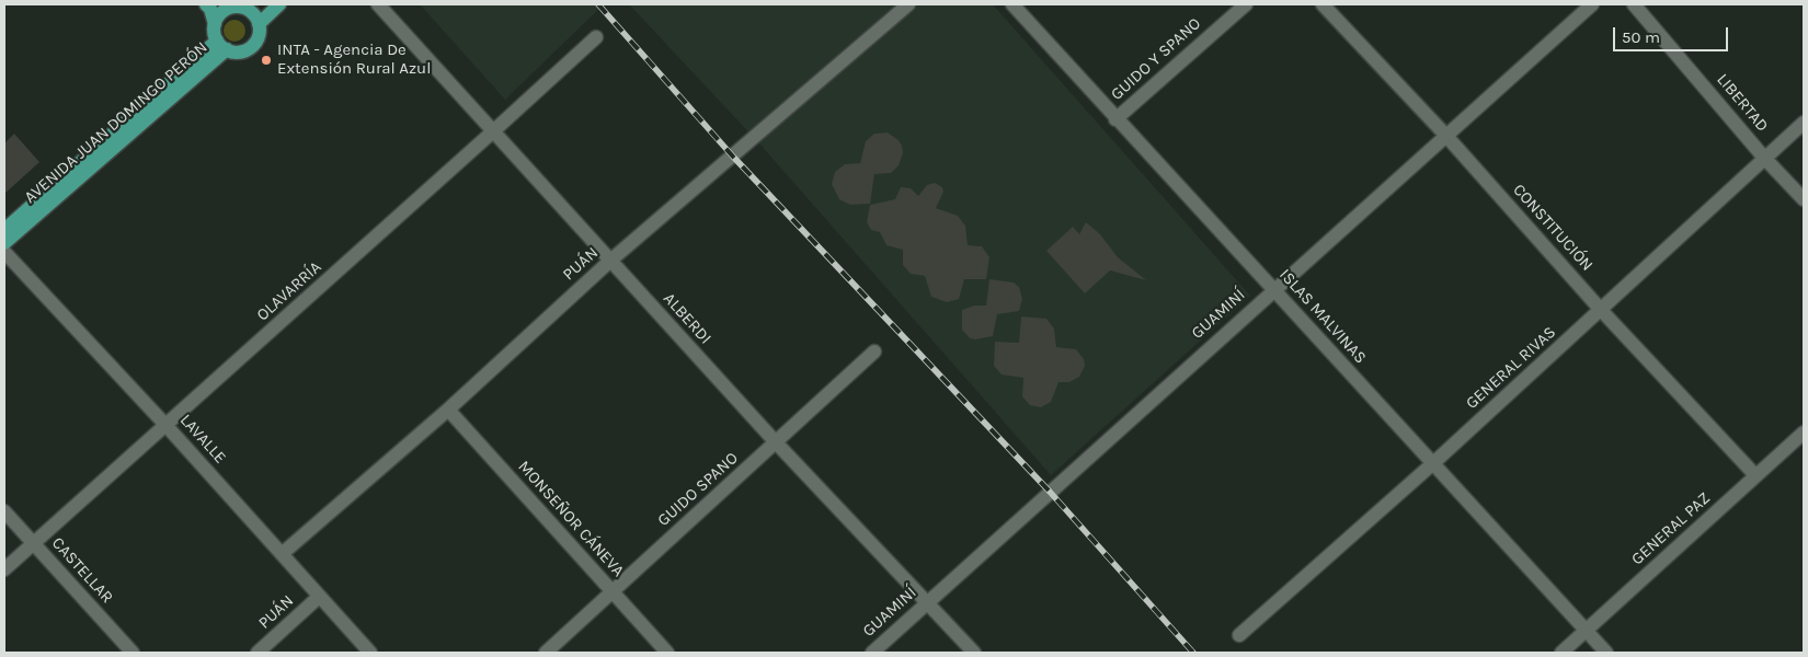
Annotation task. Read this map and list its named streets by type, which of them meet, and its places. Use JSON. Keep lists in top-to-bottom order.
{
  "streets": {
    "main road": ["AVENIDA JUAN DOMINGO PERÓN"],
    "street": [
      "GUIDO Y SPANO",
      "LIBERTAD",
      "CONSTITUCIÓN",
      "PUÁN",
      "OLAVARRÍA",
      "GUAMINÍ",
      "ISLAS MALVINAS",
      "ALBERDI",
      "GENERAL RIVAS",
      "LAVALLE",
      "GUIDO SPANO",
      "MONSEÑOR CÁNEVA",
      "GENERAL PAZ",
      "CASTELLAR"
    ]
  },
  "crossings": [
    ["GUIDO Y SPANO", "ISLAS MALVINAS"],
    ["LIBERTAD", "GENERAL RIVAS"],
    ["CONSTITUCIÓN", "GUAMINÍ"],
    ["CONSTITUCIÓN", "GENERAL RIVAS"],
    ["CONSTITUCIÓN", "GENERAL PAZ"],
    ["PUÁN", "ALBERDI"],
    ["PUÁN", "LAVALLE"],
    ["PUÁN", "MONSEÑOR CÁNEVA"],
    ["OLAVARRÍA", "ALBERDI"],
    ["OLAVARRÍA", "LAVALLE"],
    ["OLAVARRÍA", "CASTELLAR"],
    ["GUAMINÍ", "ISLAS MALVINAS"],
    ["GUAMINÍ", "ALBERDI"],
    ["ISLAS MALVINAS", "GENERAL RIVAS"],
    ["ISLAS MALVINAS", "GENERAL PAZ"],
    ["ALBERDI", "GUIDO SPANO"],
    ["GUIDO SPANO", "MONSEÑOR CÁNEVA"]
  ],
  "places": ["INTA - Agencia De Extensión Rural Azul"],
  "scale_bar": "50 m"
}
